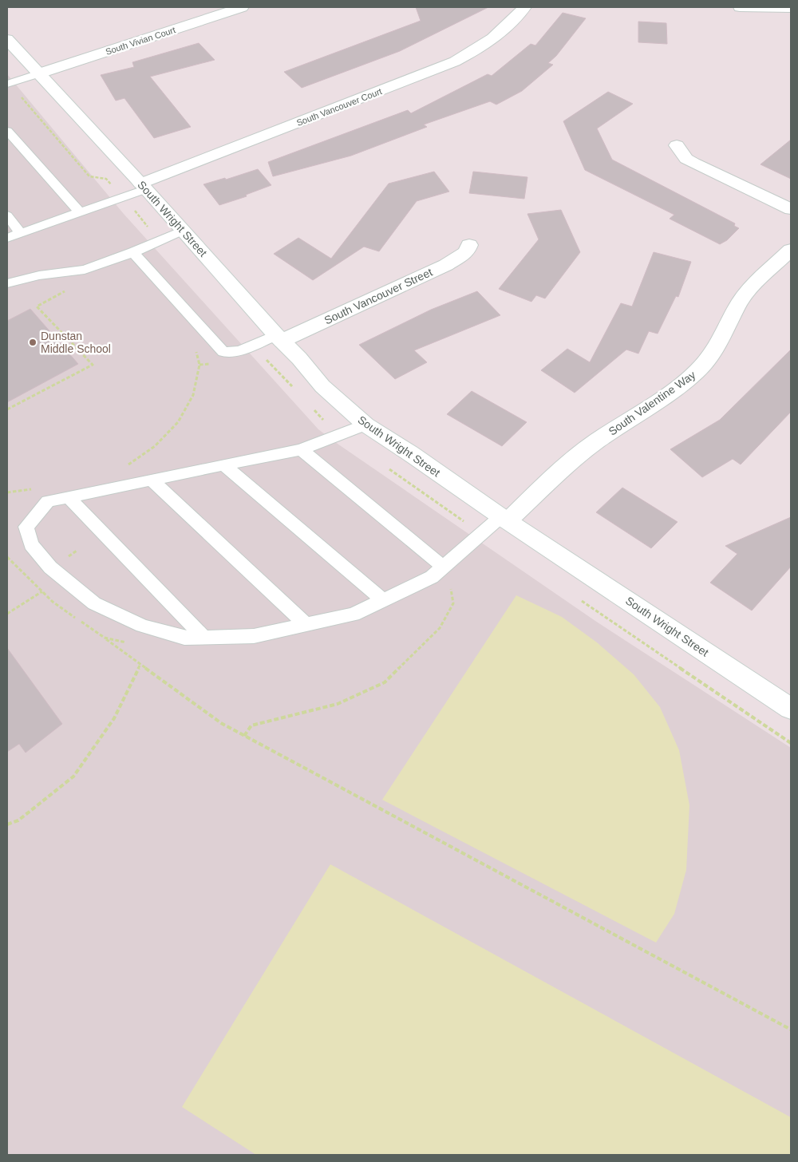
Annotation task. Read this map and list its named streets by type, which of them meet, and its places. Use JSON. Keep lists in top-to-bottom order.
{
  "streets": {
    "street": [
      "South Vivian Court",
      "South Vancouver Court",
      "South Wright Street",
      "South Vancouver Street",
      "South Valentine Way"
    ]
  },
  "crossings": [
    ["South Vivian Court", "South Wright Street"],
    ["South Vancouver Court", "South Wright Street"],
    ["South Wright Street", "South Vancouver Street"],
    ["South Wright Street", "South Valentine Way"]
  ],
  "places": ["Dunstan Middle School"]
}
